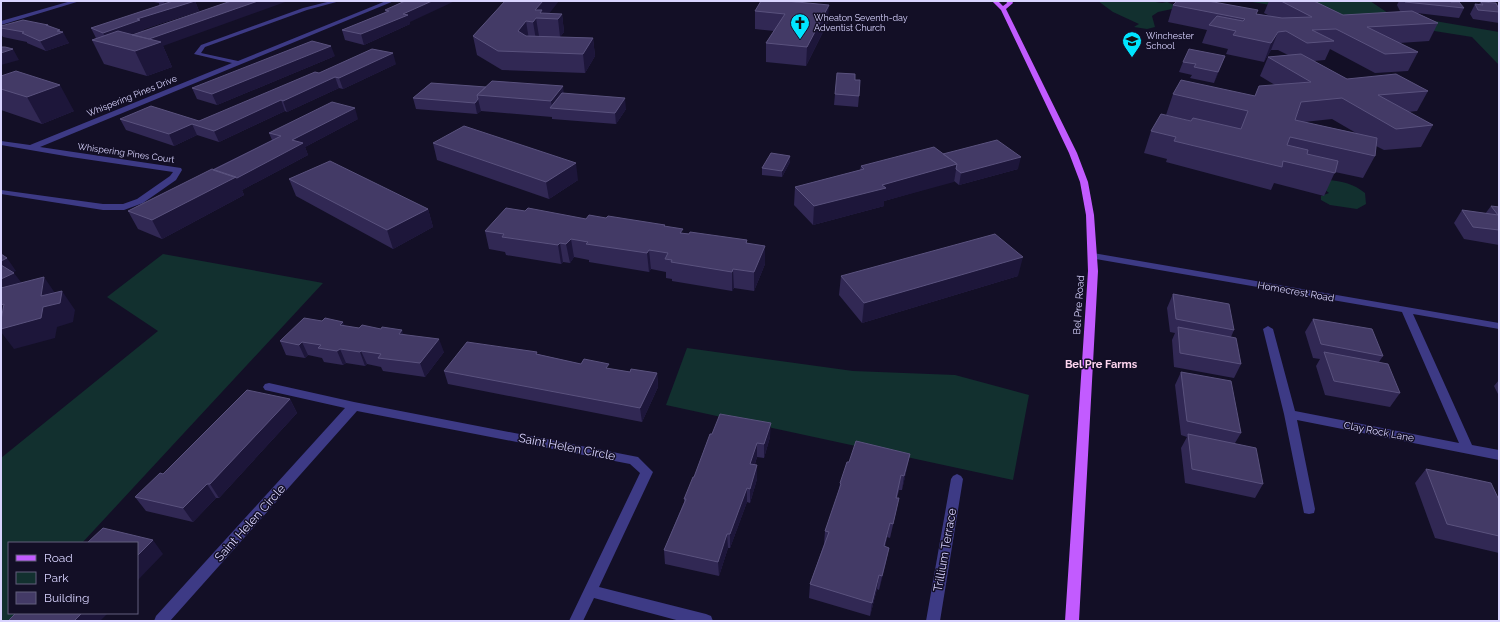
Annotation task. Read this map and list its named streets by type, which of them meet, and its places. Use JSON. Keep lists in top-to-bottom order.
{
  "streets": {
    "main road": ["Bel Pre Road"],
    "street": [
      "Whispering Pines Drive",
      "Whispering Pines Court",
      "Homecrest Road",
      "Clay Rock Lane",
      "Saint Helen Circle",
      "Trillium Terrace"
    ]
  },
  "crossings": [
    ["Whispering Pines Drive", "Whispering Pines Court"],
    ["Homecrest Road", "Bel Pre Road"]
  ],
  "districts": ["Bel Pre Farms"],
  "places": {
    "church": ["Wheaton Seventh-day Adventist Church"],
    "school or university": ["Winchester School"]
  },
  "legend": ["Road", "Park", "Building"]
}
